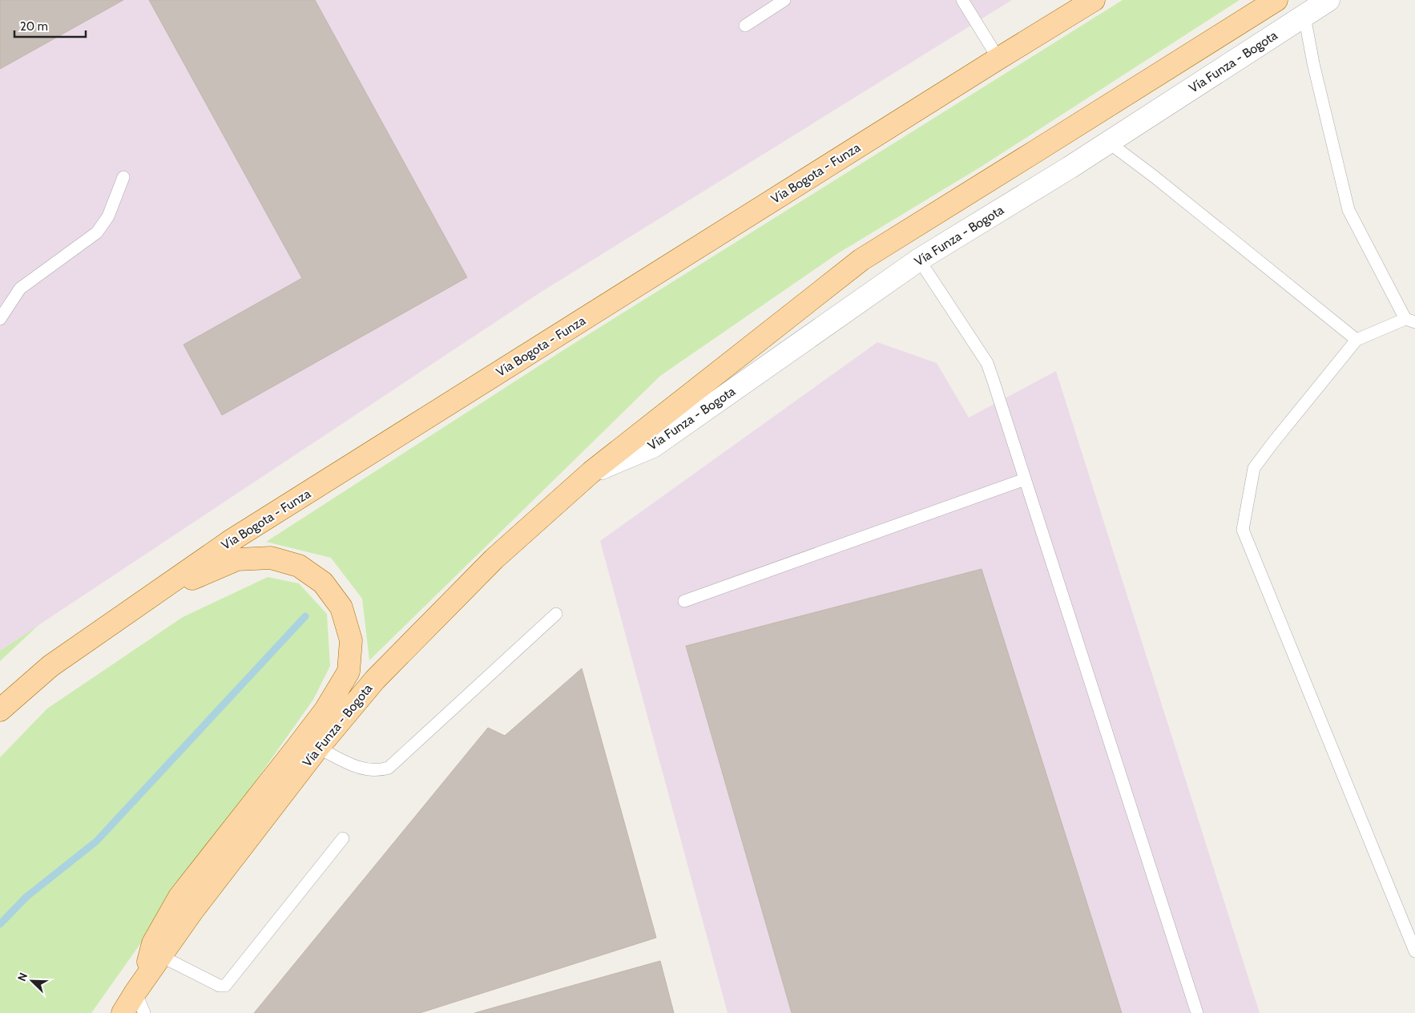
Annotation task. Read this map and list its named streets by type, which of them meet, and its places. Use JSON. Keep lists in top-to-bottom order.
{
  "streets": {
    "main road": ["Vía Funza - Bogota", "Vía Bogota - Funza"]
  },
  "scale_bar": "20 m",
  "north": "top left"
}
